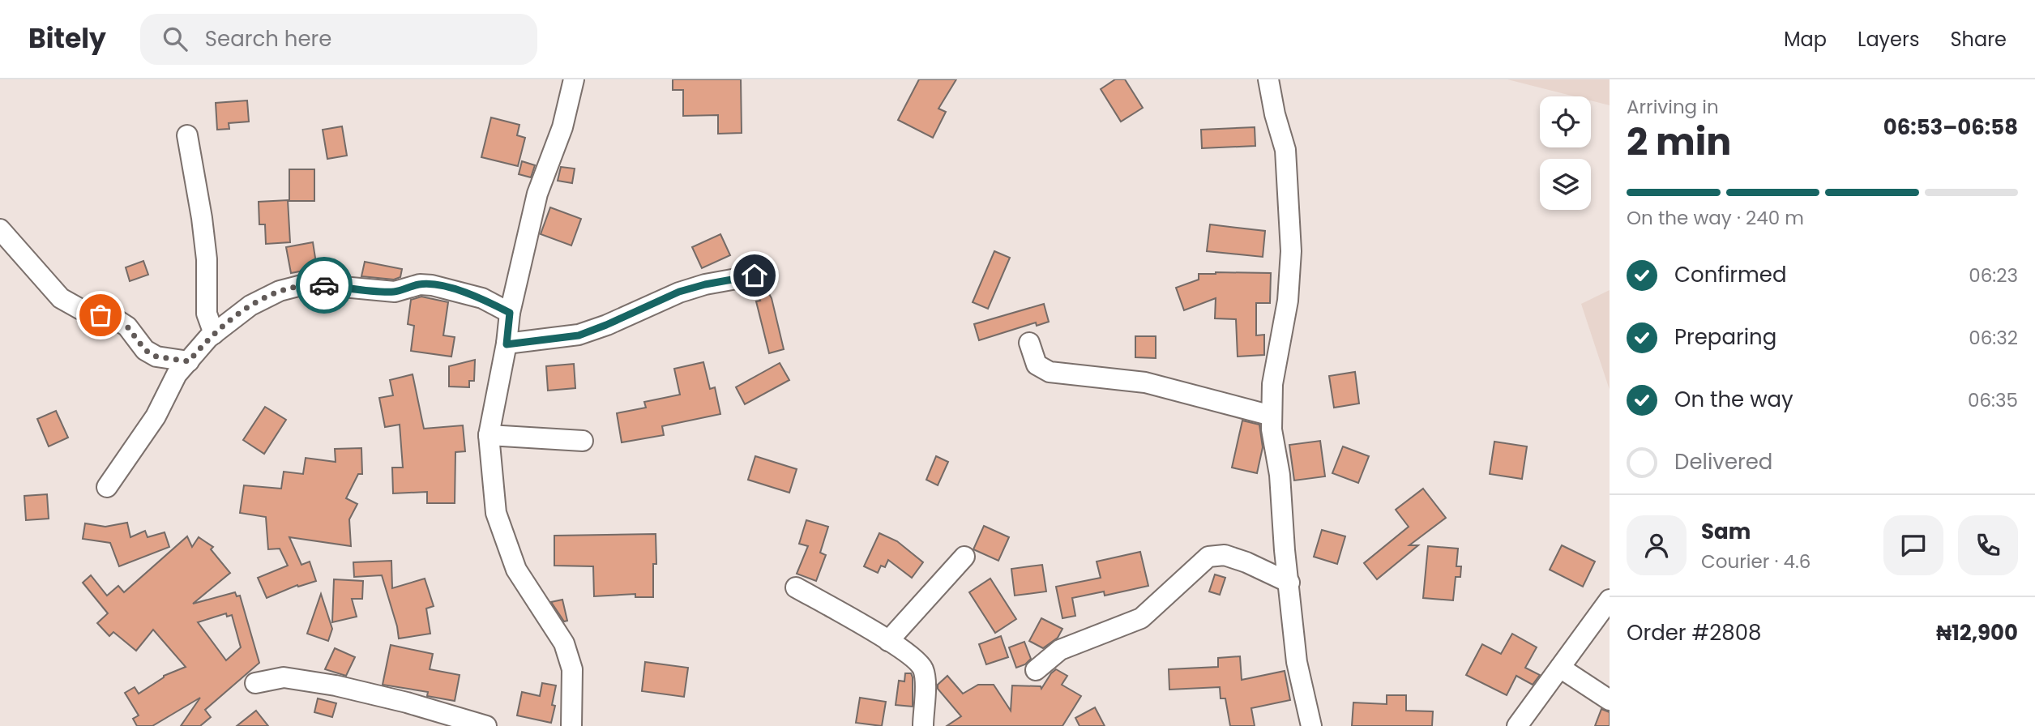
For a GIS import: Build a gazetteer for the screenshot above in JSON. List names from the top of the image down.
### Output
{
  "page": {
    "header": "Bitely",
    "search": "Search here",
    "nav": ["Map", "Layers", "Share"],
    "heading": ["2 min", "Arriving in", "06:53–06:58"],
    "panel": [
      "Sam",
      "Courier · 4.6",
      "Order #2808",
      "₦12,900"
    ],
    "bar": "On the way · 240 m",
    "list": [
      ["Confirmed", "06:23"],
      ["Preparing", "06:32"],
      ["On the way", "06:35"],
      "Delivered"
    ]
  }
}
